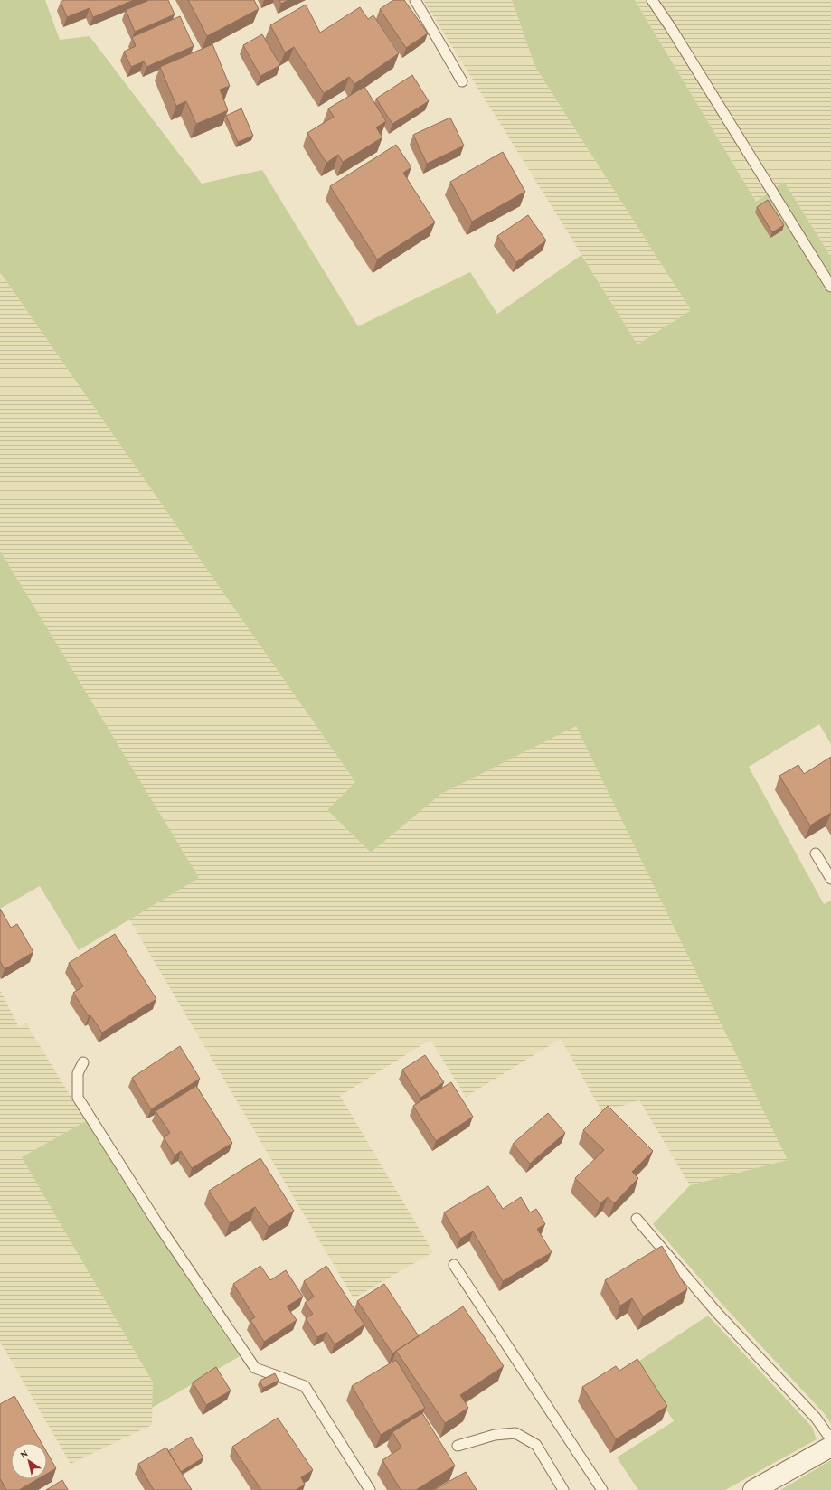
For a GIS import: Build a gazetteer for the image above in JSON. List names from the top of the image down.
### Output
{
  "north": "top left"
}
